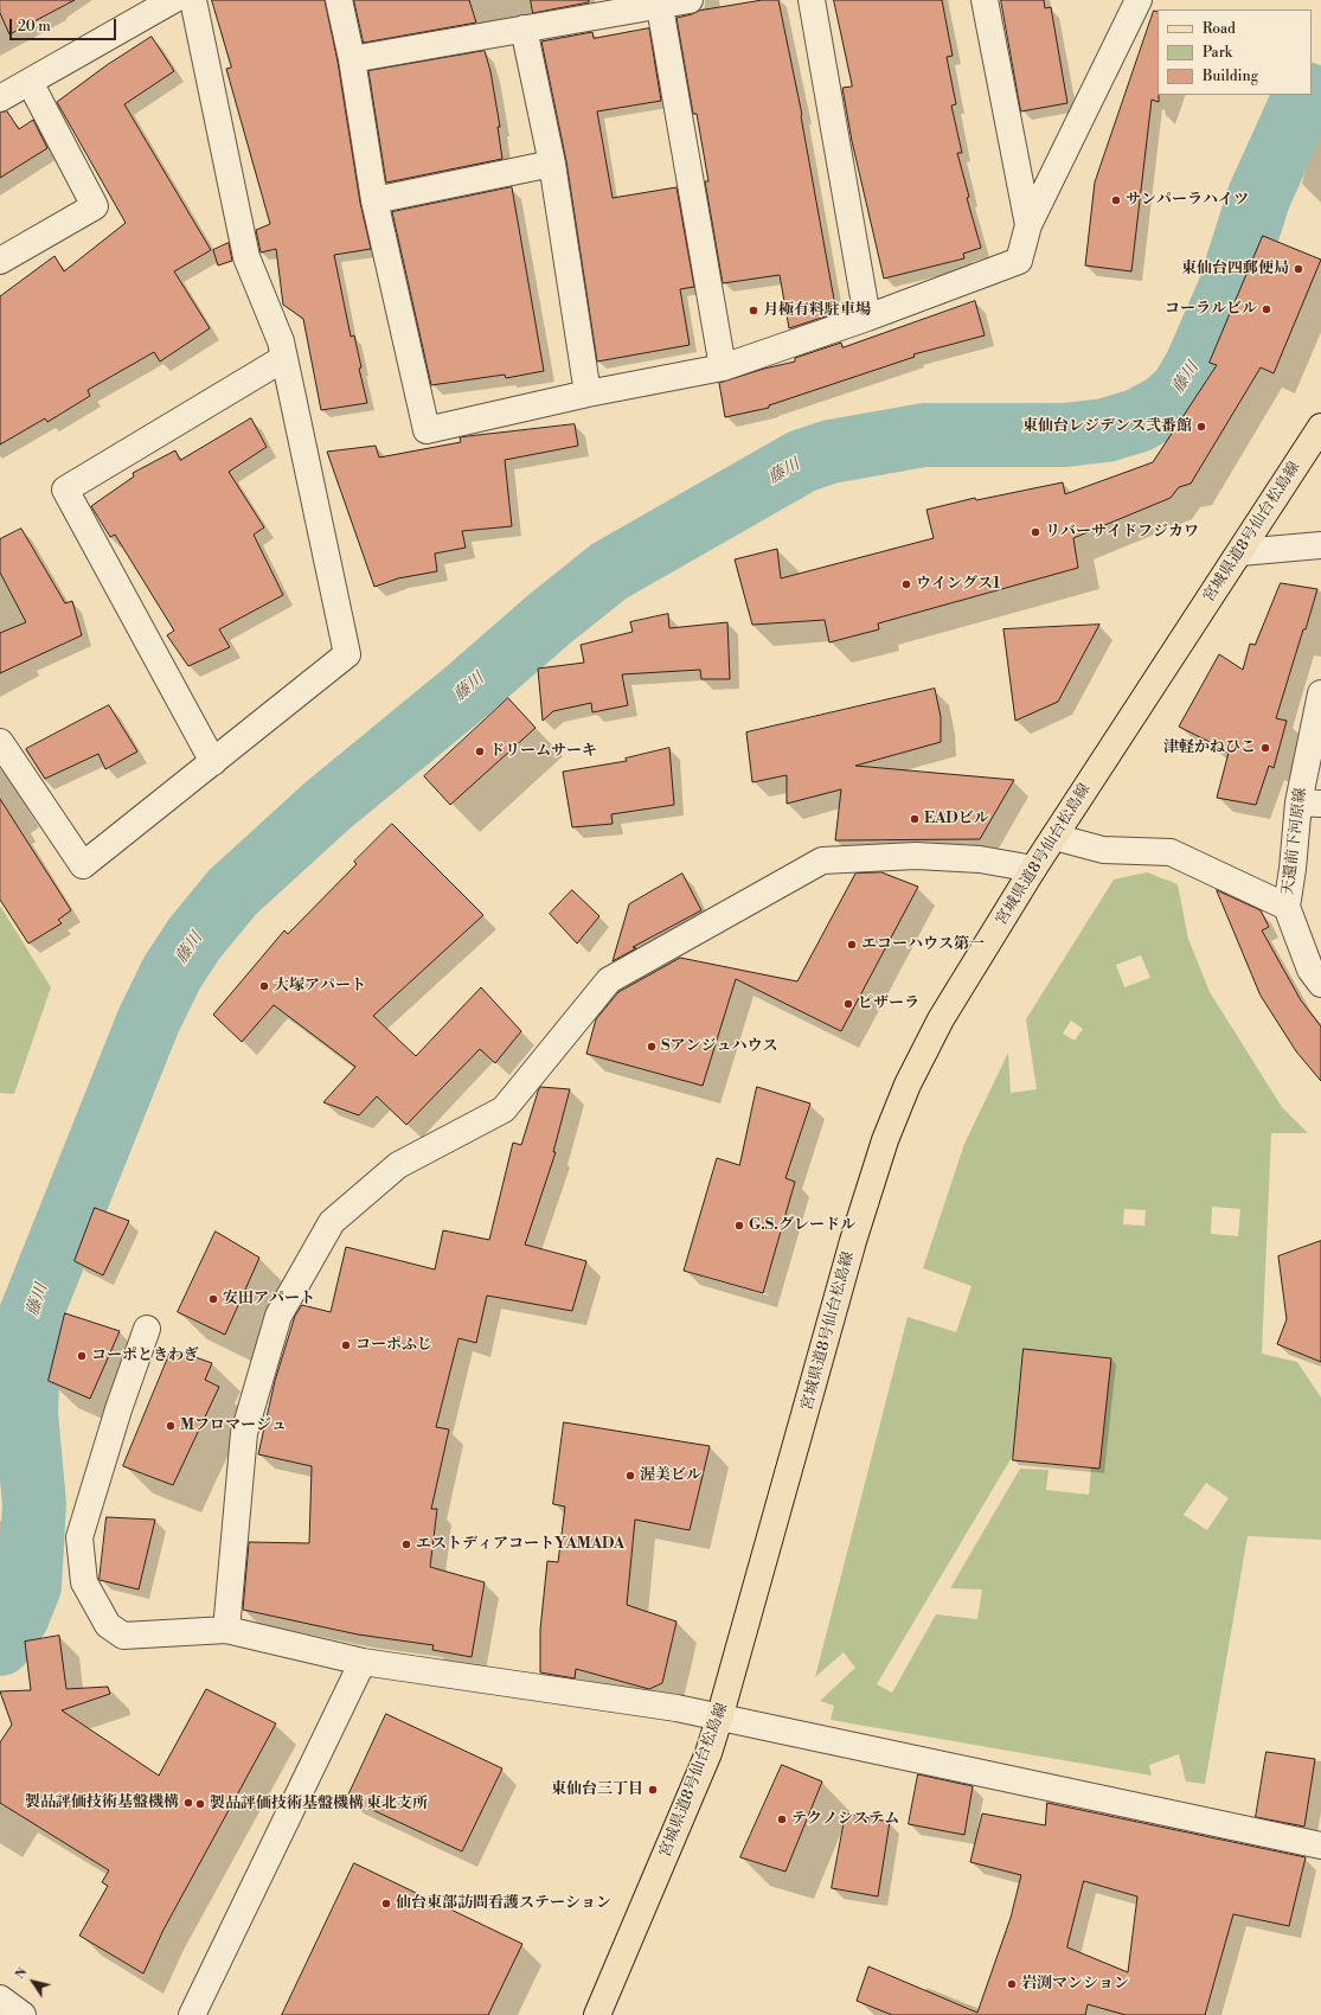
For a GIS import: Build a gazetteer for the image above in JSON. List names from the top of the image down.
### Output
{
  "streets": {
    "main road": ["宮城県道8号仙台松島線"],
    "street": ["天還前下河原線"]
  },
  "water": ["藤川"],
  "places": [
    "サンパーラハイツ",
    "東仙台四郵便局",
    "コーラルビル",
    "月極有料駐車場",
    "東仙台レジデンス弐番館",
    "リバーサイドフジカワ",
    "ウイングス1",
    "津軽かねひこ",
    "ドリームサーキ",
    "EADビル",
    "エコーハウス第一",
    "大塚アパート",
    "ピザーラ",
    "Sアンジュハウス",
    "G.S.グレードル",
    "安田アパート",
    "コーポふじ",
    "コーポときわぎ",
    "Mフロマージュ",
    "渥美ビル",
    "エストディアコートYAMADA",
    "東仙台三丁目",
    "製品評価技術基盤機構",
    "製品評価技術基盤機構 東北支所",
    "テクノシステム",
    "仙台東部訪問看護ステーション",
    "岩渕マンション"
  ],
  "legend": ["Road", "Park", "Building"],
  "scale_bar": "20 m",
  "north": "top left"
}
